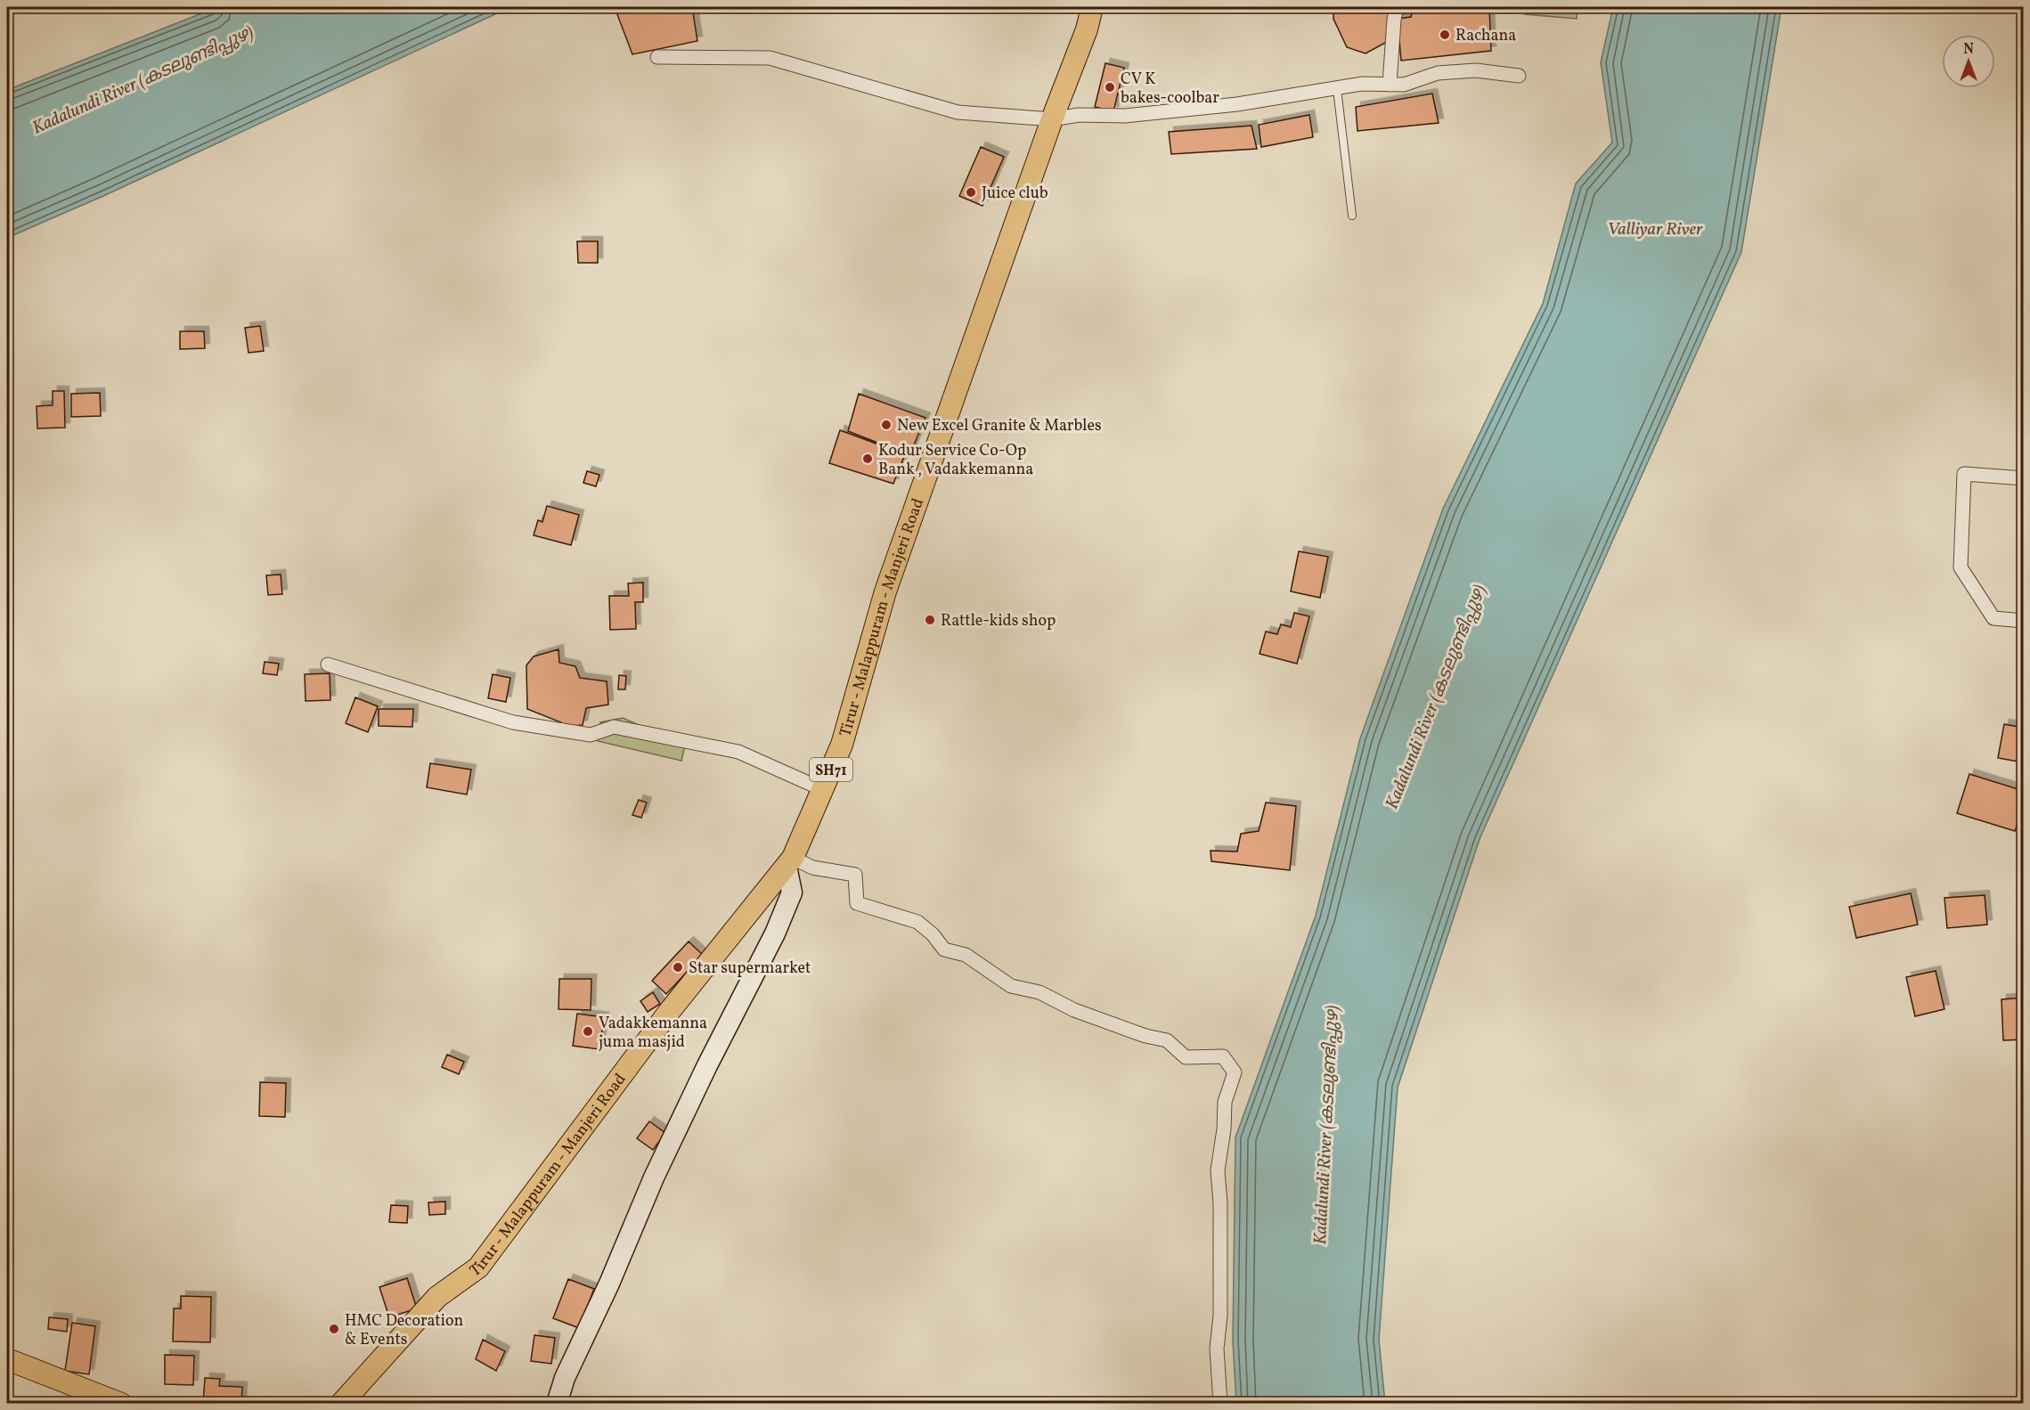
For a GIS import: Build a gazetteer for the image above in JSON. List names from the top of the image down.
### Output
{
  "streets": {
    "main road": ["Tirur - Malappuram - Manjeri Road", "SH71"]
  },
  "water": ["Kadalundi River (കടലുണ്ടിപ്പുഴ)", "Valliyar River"],
  "places": [
    "Rachana",
    "CV K bakes-coolbar",
    "Juice club",
    "New Excel Granite & Marbles",
    "Kodur Service Co-Op Bank , Vadakkemanna",
    "Rattle-kids shop",
    "Star supermarket",
    "Vadakkemanna juma masjid",
    "HMC Decoration & Events"
  ],
  "north": "top"
}
